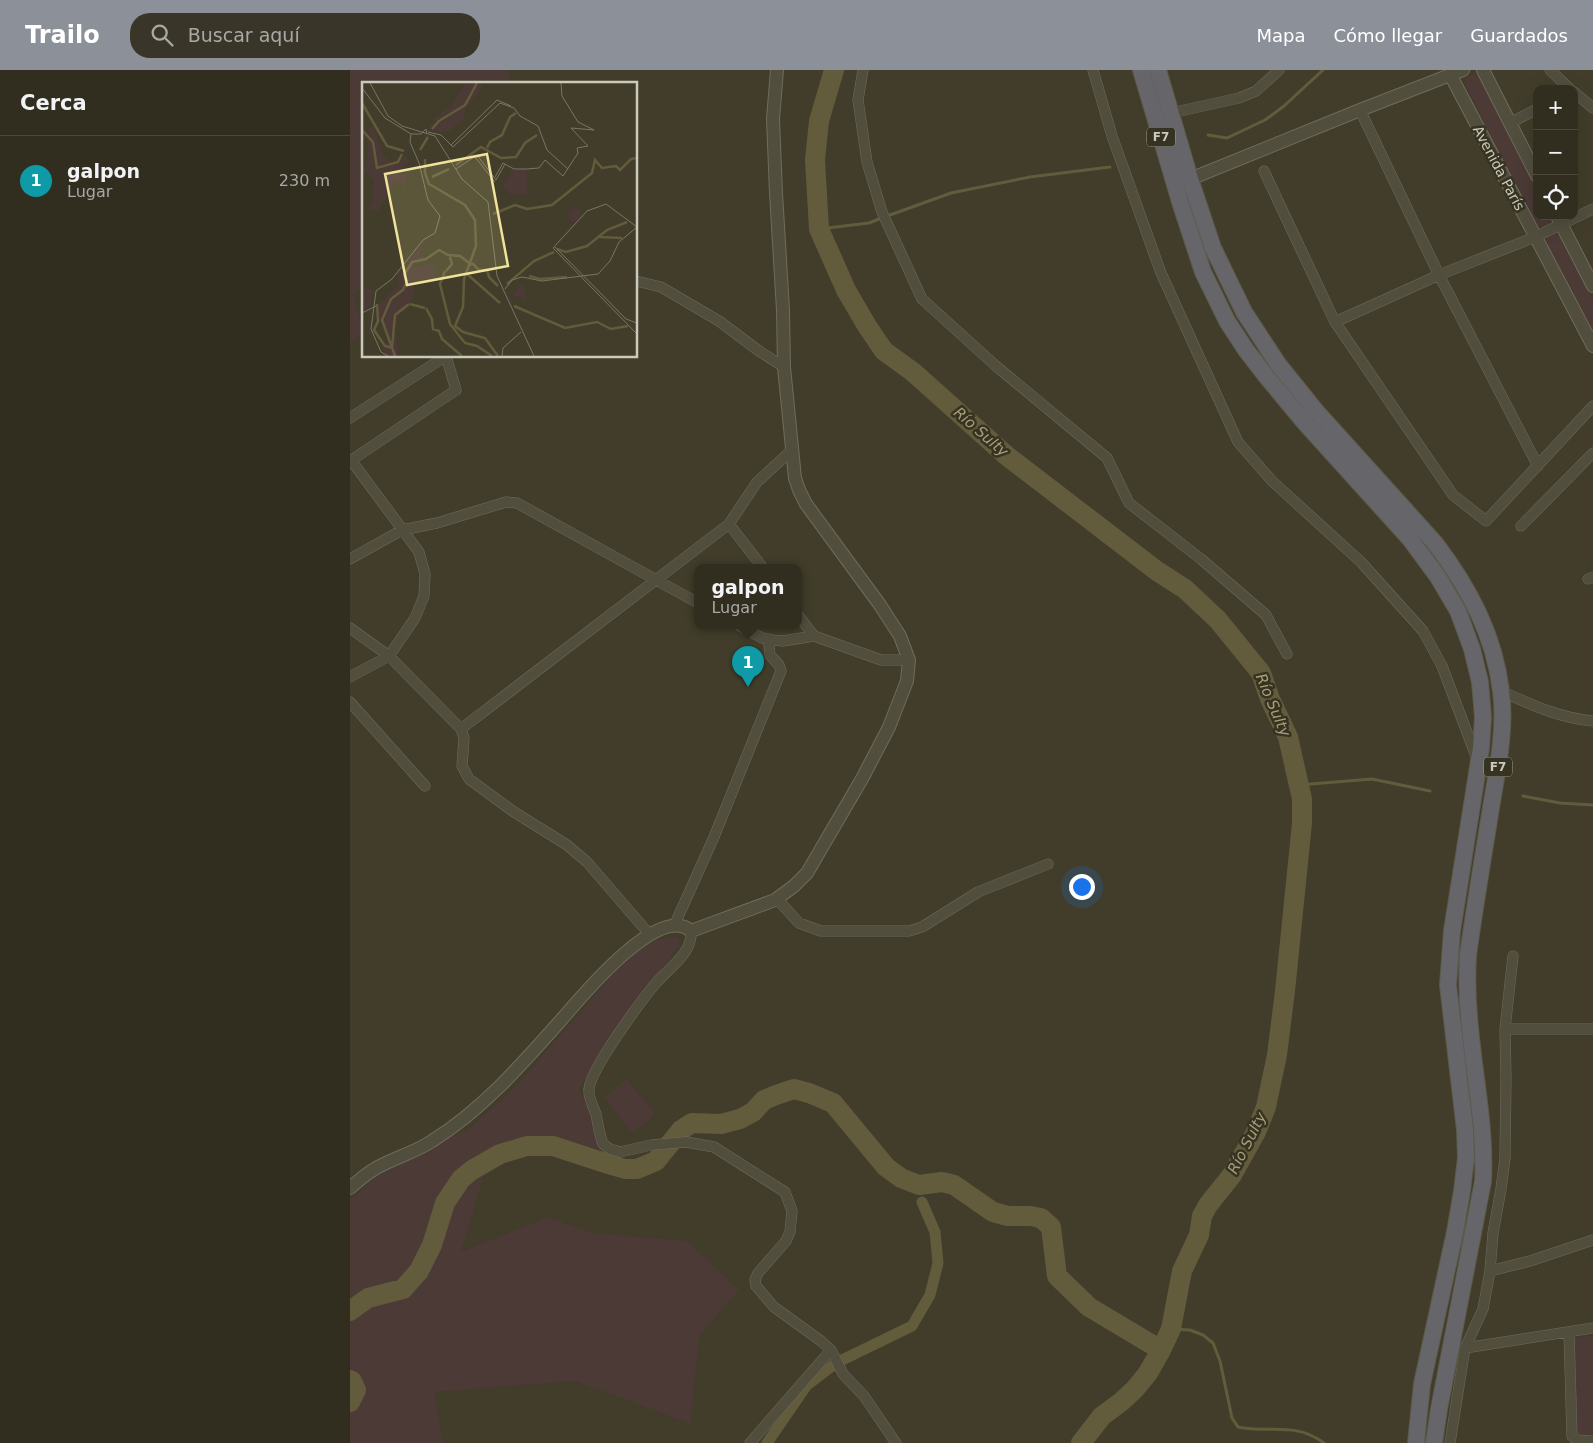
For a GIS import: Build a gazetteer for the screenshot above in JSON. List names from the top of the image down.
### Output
{
  "streets": {
    "highway": ["F7"],
    "street": ["Avenida París"]
  },
  "water": ["Río Sulty"],
  "page": {
    "header": "Trailo",
    "search": "Buscar aquí",
    "nav": ["Mapa", "Cómo llegar", "Guardados"],
    "heading": "Cerca",
    "map_buttons": ["+", "−"],
    "list": [
      {
        "mark": "1",
        "name": "galpon",
        "note": "Lugar",
        "value": "230 m"
      }
    ],
    "popup": ["galpon", "Lugar"],
    "pins": "1"
  }
}
